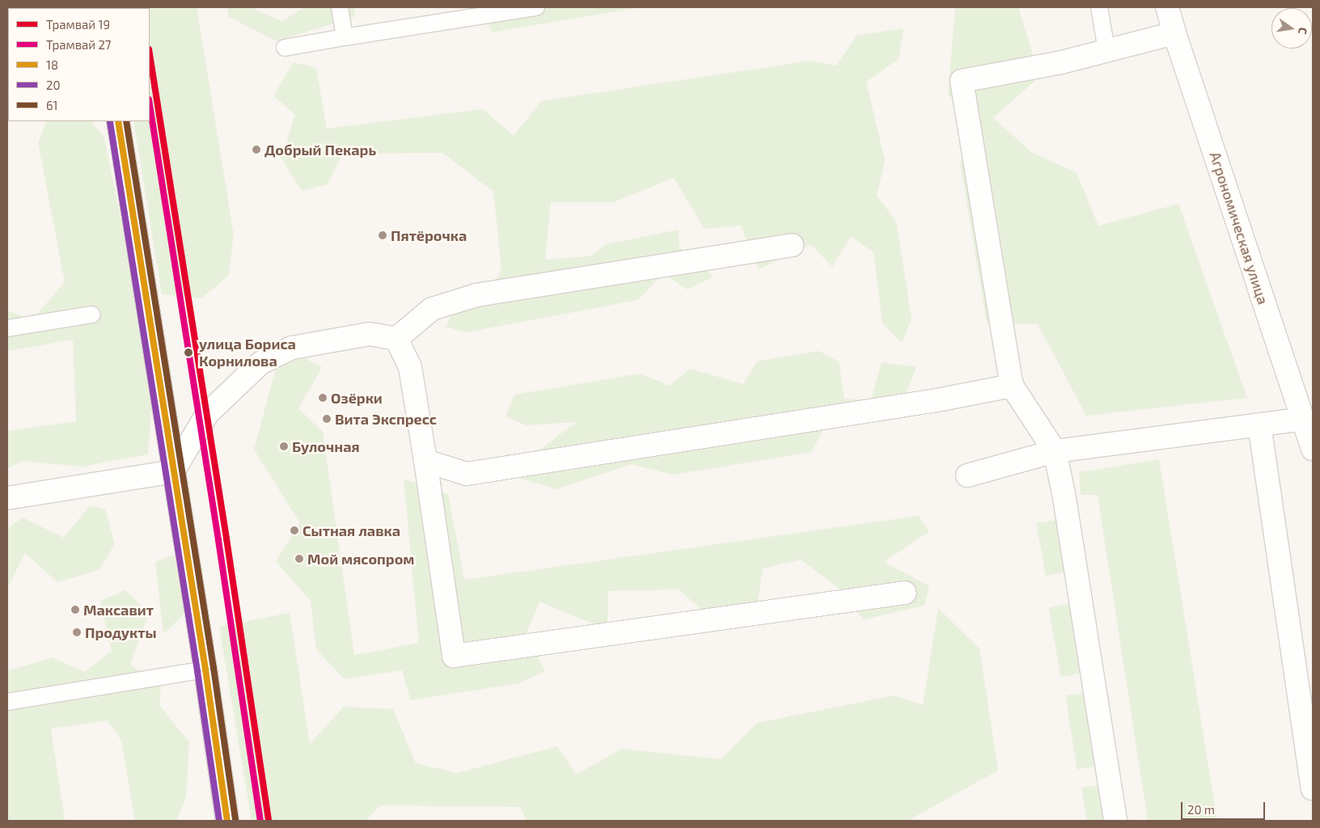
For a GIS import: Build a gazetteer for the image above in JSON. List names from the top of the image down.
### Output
{
  "streets": {
    "street": ["Агрономическая улица"]
  },
  "places": [
    "Добрый Пекарь",
    "Пятёрочка",
    "улица Бориса Корнилова",
    "Озёрки",
    "Вита Экспресс",
    "Булочная",
    "Сытная лавка",
    "Мой мясопром",
    "Максавит",
    "Продукты"
  ],
  "lines": [
    "tram line 19",
    "tram line 27",
    "transit line 18",
    "transit line 61",
    "transit line 20"
  ],
  "legend": [
    "Трамвай 19",
    "Трамвай 27",
    "18",
    "20",
    "61"
  ],
  "scale_bar": "20 m",
  "north": "right"
}
